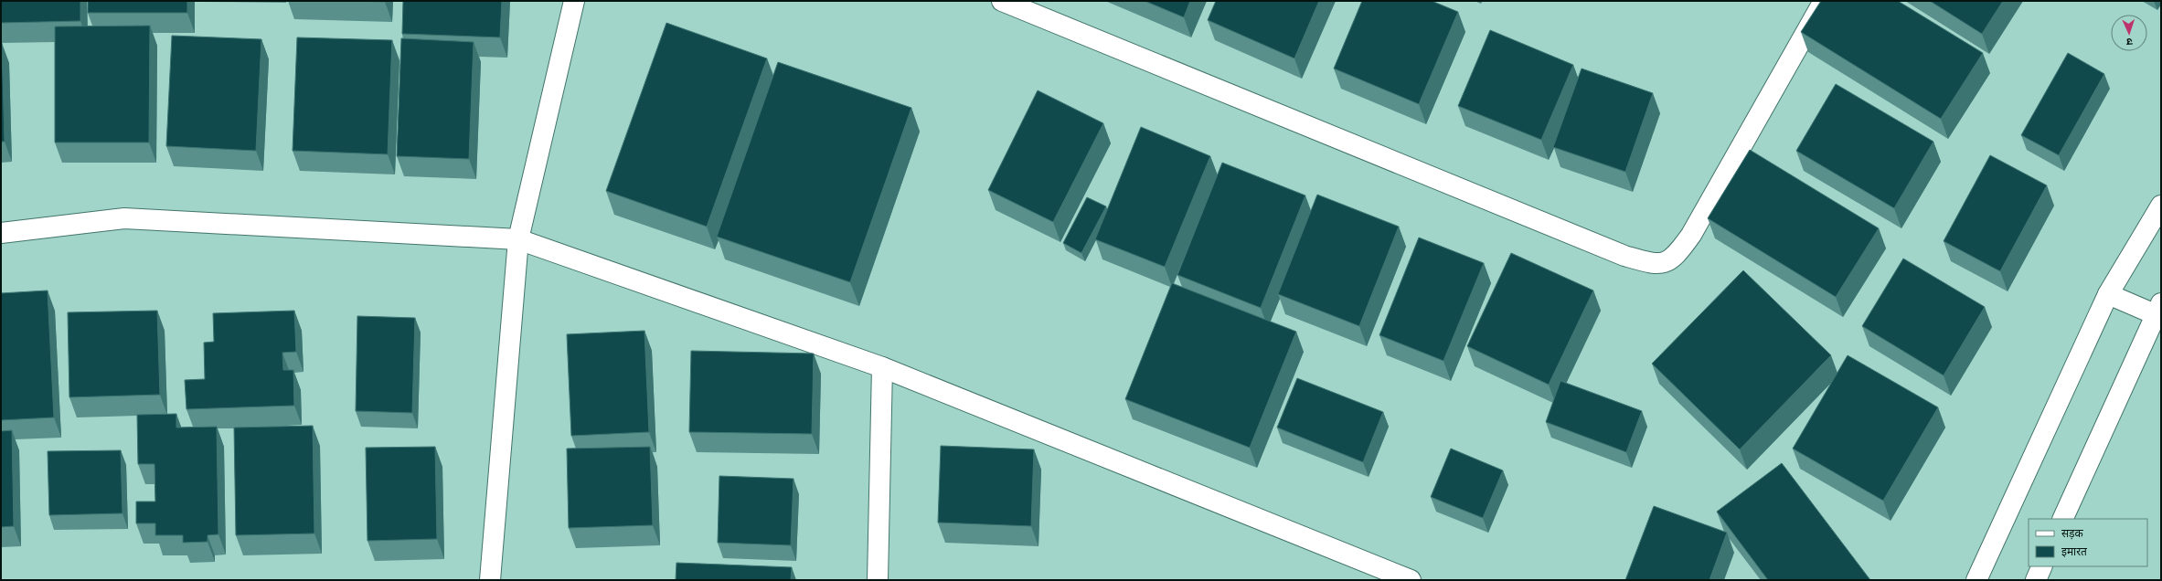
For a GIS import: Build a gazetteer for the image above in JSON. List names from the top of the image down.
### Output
{
  "legend": ["सड़क", "इमारत"],
  "north": "bottom"
}
